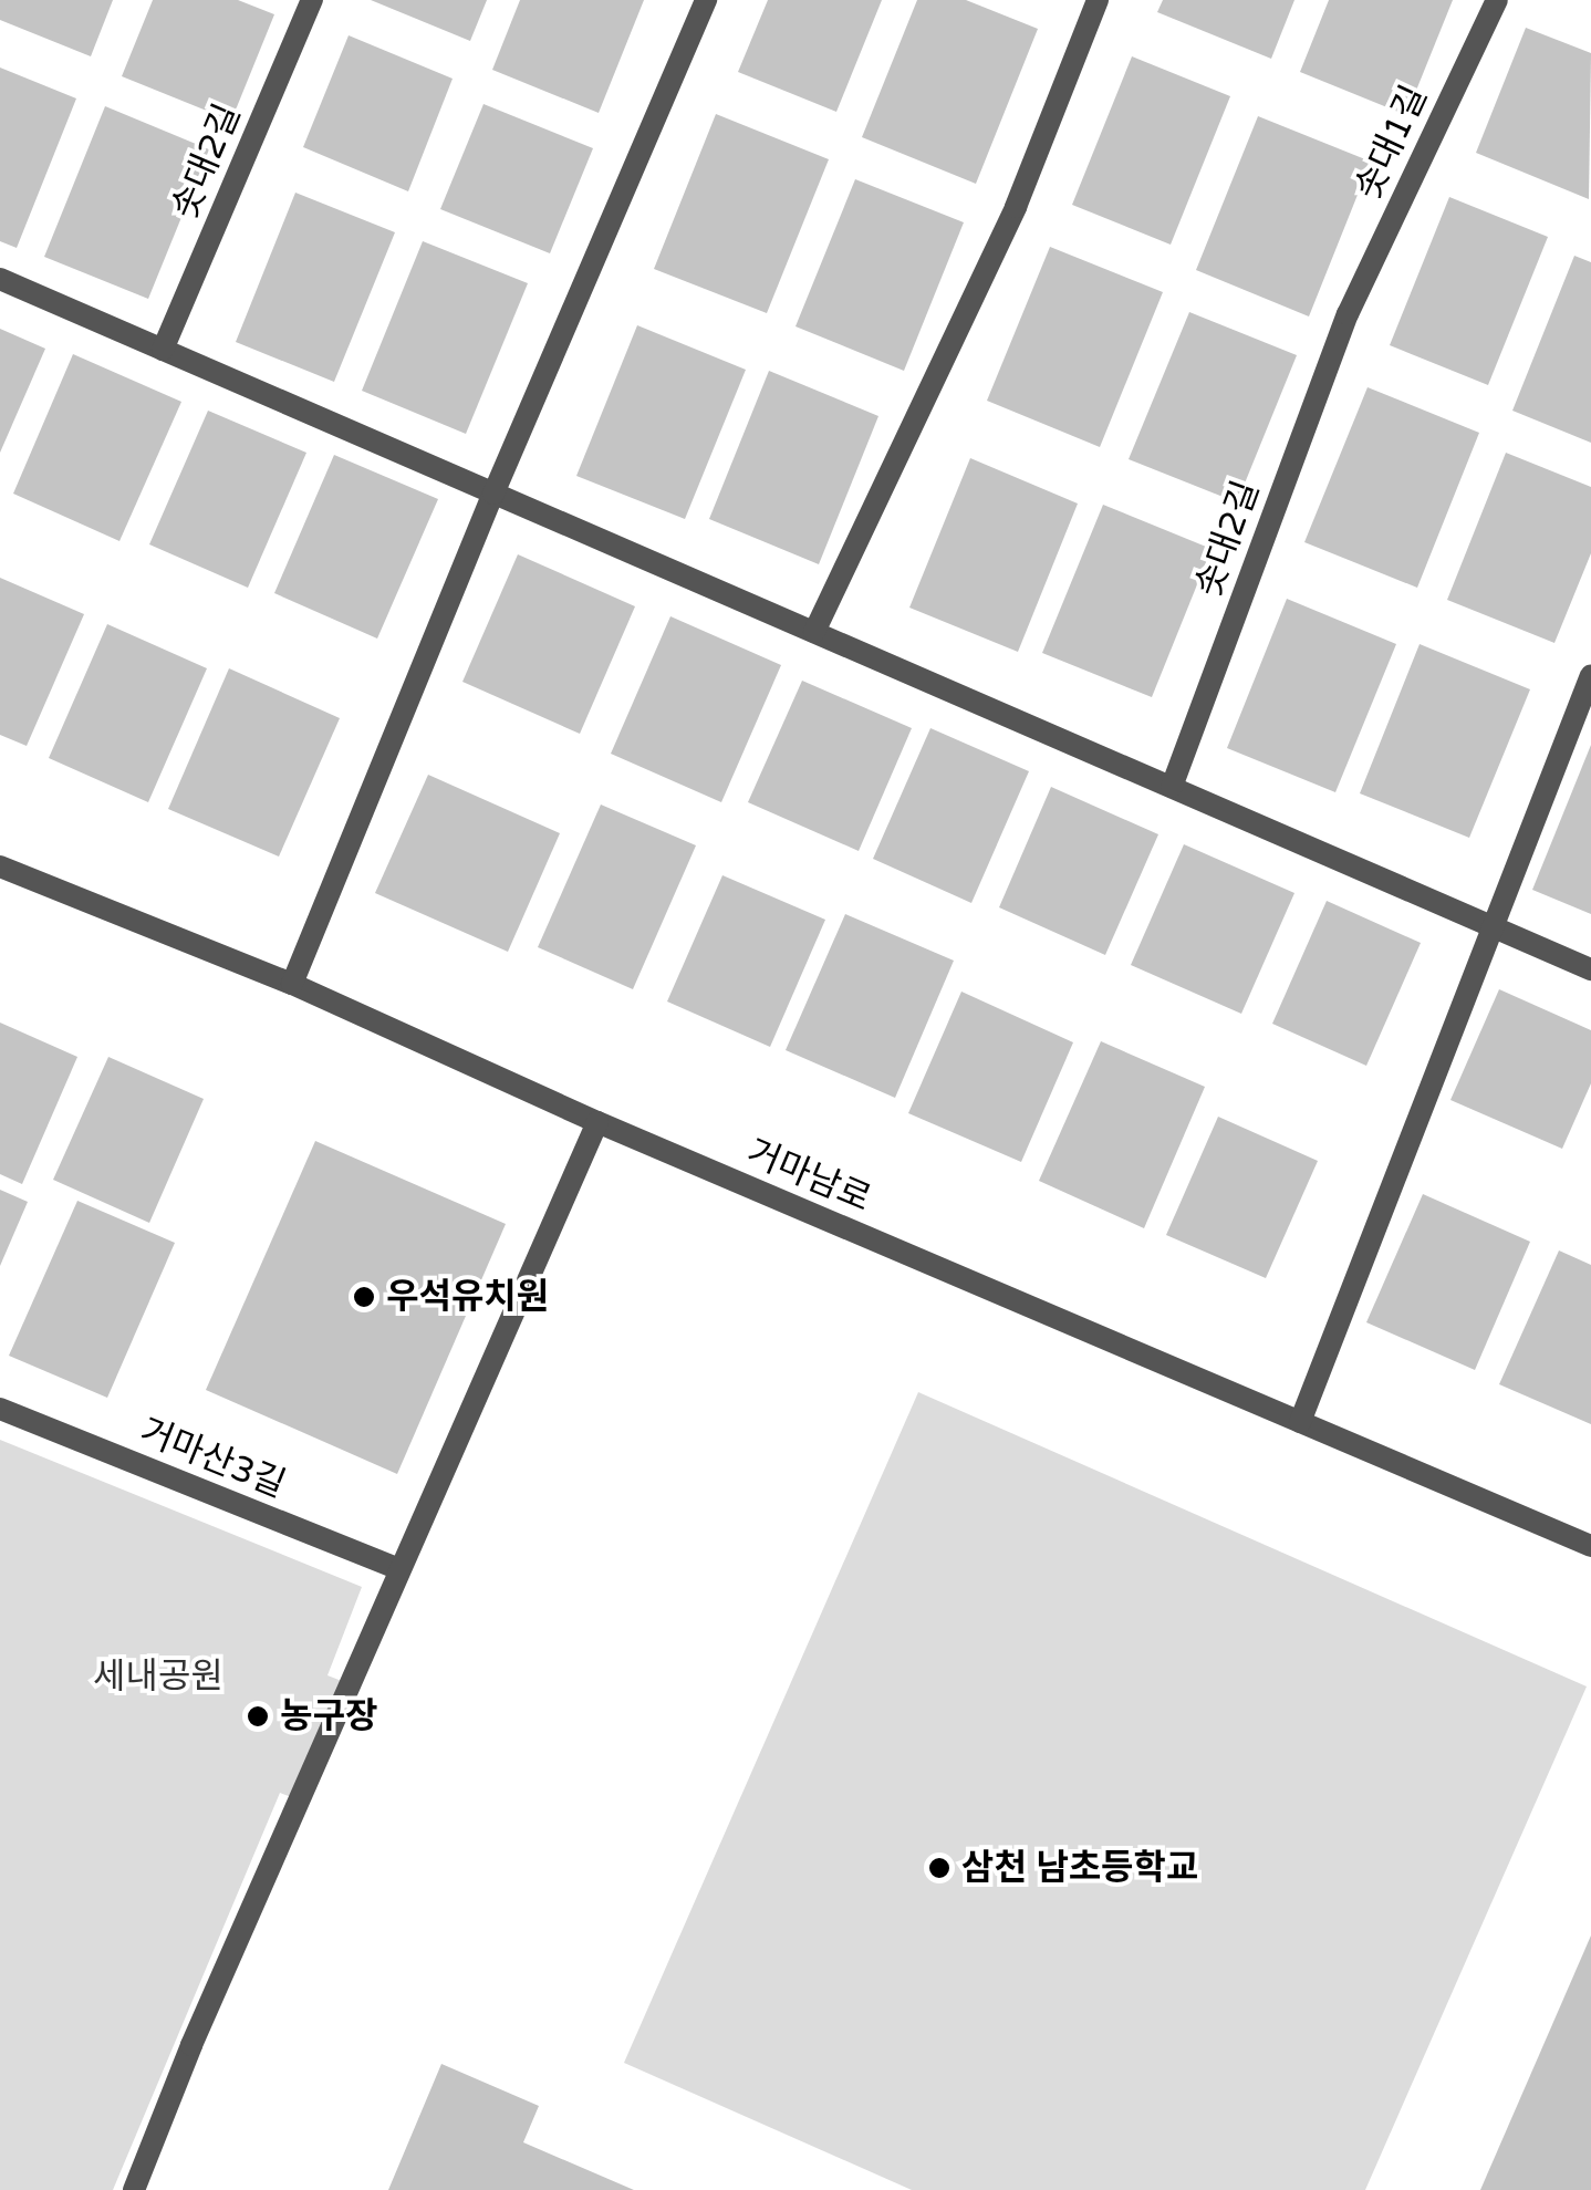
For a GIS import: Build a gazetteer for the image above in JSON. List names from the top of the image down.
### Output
{
  "streets": {
    "street": [
      "솟대1길",
      "솟대2길",
      "거마남로",
      "거마산3길"
    ]
  },
  "crossings": [
    ["솟대1길", "솟대2길"]
  ],
  "parks": ["세내공원"],
  "places": ["우석유치원", "농구장", "삼천 남초등학교"]
}
